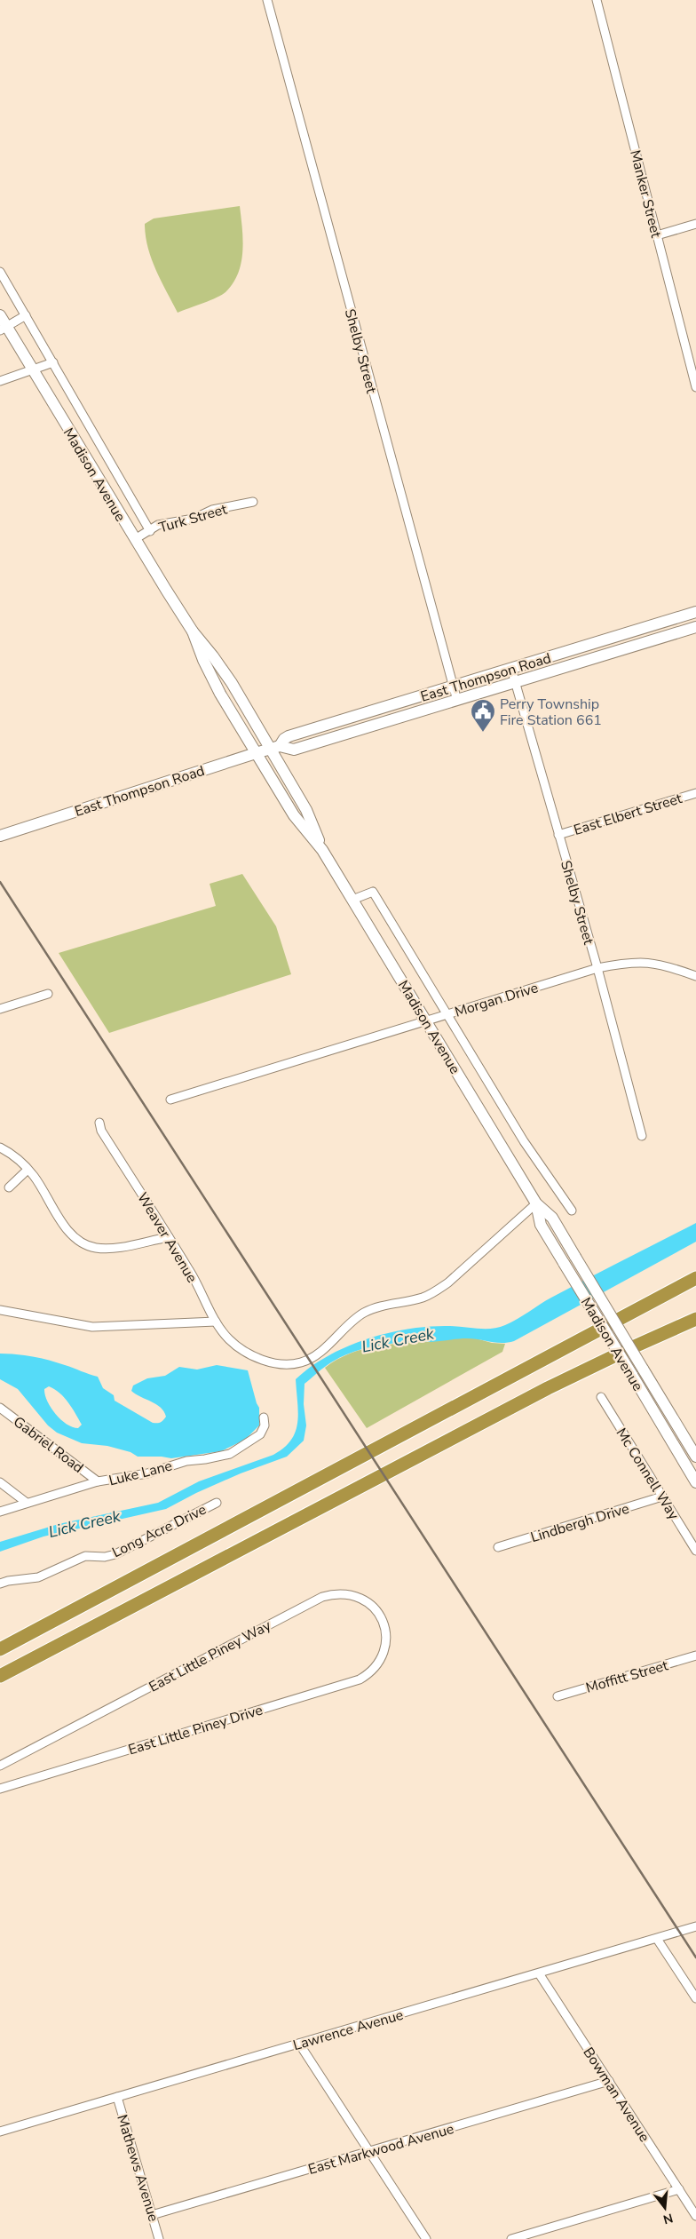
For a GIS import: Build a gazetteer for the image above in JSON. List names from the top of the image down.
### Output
{
  "streets": {
    "main road": ["Madison Avenue", "East Thompson Road"],
    "street": [
      "Manker Street",
      "Shelby Street",
      "Turk Street",
      "East Elbert Street",
      "Morgan Drive",
      "Weaver Avenue",
      "Gabriel Road",
      "Luke Lane",
      "Mc Connell Way",
      "Lindbergh Drive",
      "Long Acre Drive",
      "East Little Piney Way",
      "Moffitt Street",
      "East Little Piney Drive",
      "Lawrence Avenue",
      "Bowman Avenue",
      "East Markwood Avenue",
      "Mathews Avenue"
    ]
  },
  "crossings": [
    ["Shelby Street", "East Thompson Road"],
    ["Shelby Street", "East Elbert Street"],
    ["Shelby Street", "Morgan Drive"],
    ["Madison Avenue", "Turk Street"],
    ["Madison Avenue", "East Thompson Road"],
    ["Madison Avenue", "Morgan Drive"],
    ["Madison Avenue", "Weaver Avenue"],
    ["Gabriel Road", "Luke Lane"],
    ["Mc Connell Way", "Lindbergh Drive"],
    ["East Little Piney Way", "East Little Piney Drive"],
    ["Lawrence Avenue", "Bowman Avenue"],
    ["Lawrence Avenue", "Mathews Avenue"],
    ["Bowman Avenue", "East Markwood Avenue"],
    ["East Markwood Avenue", "Mathews Avenue"]
  ],
  "water": ["Lick Creek"],
  "places": {
    "public building": ["Perry Township Fire Station 661"]
  },
  "north": "bottom"
}
